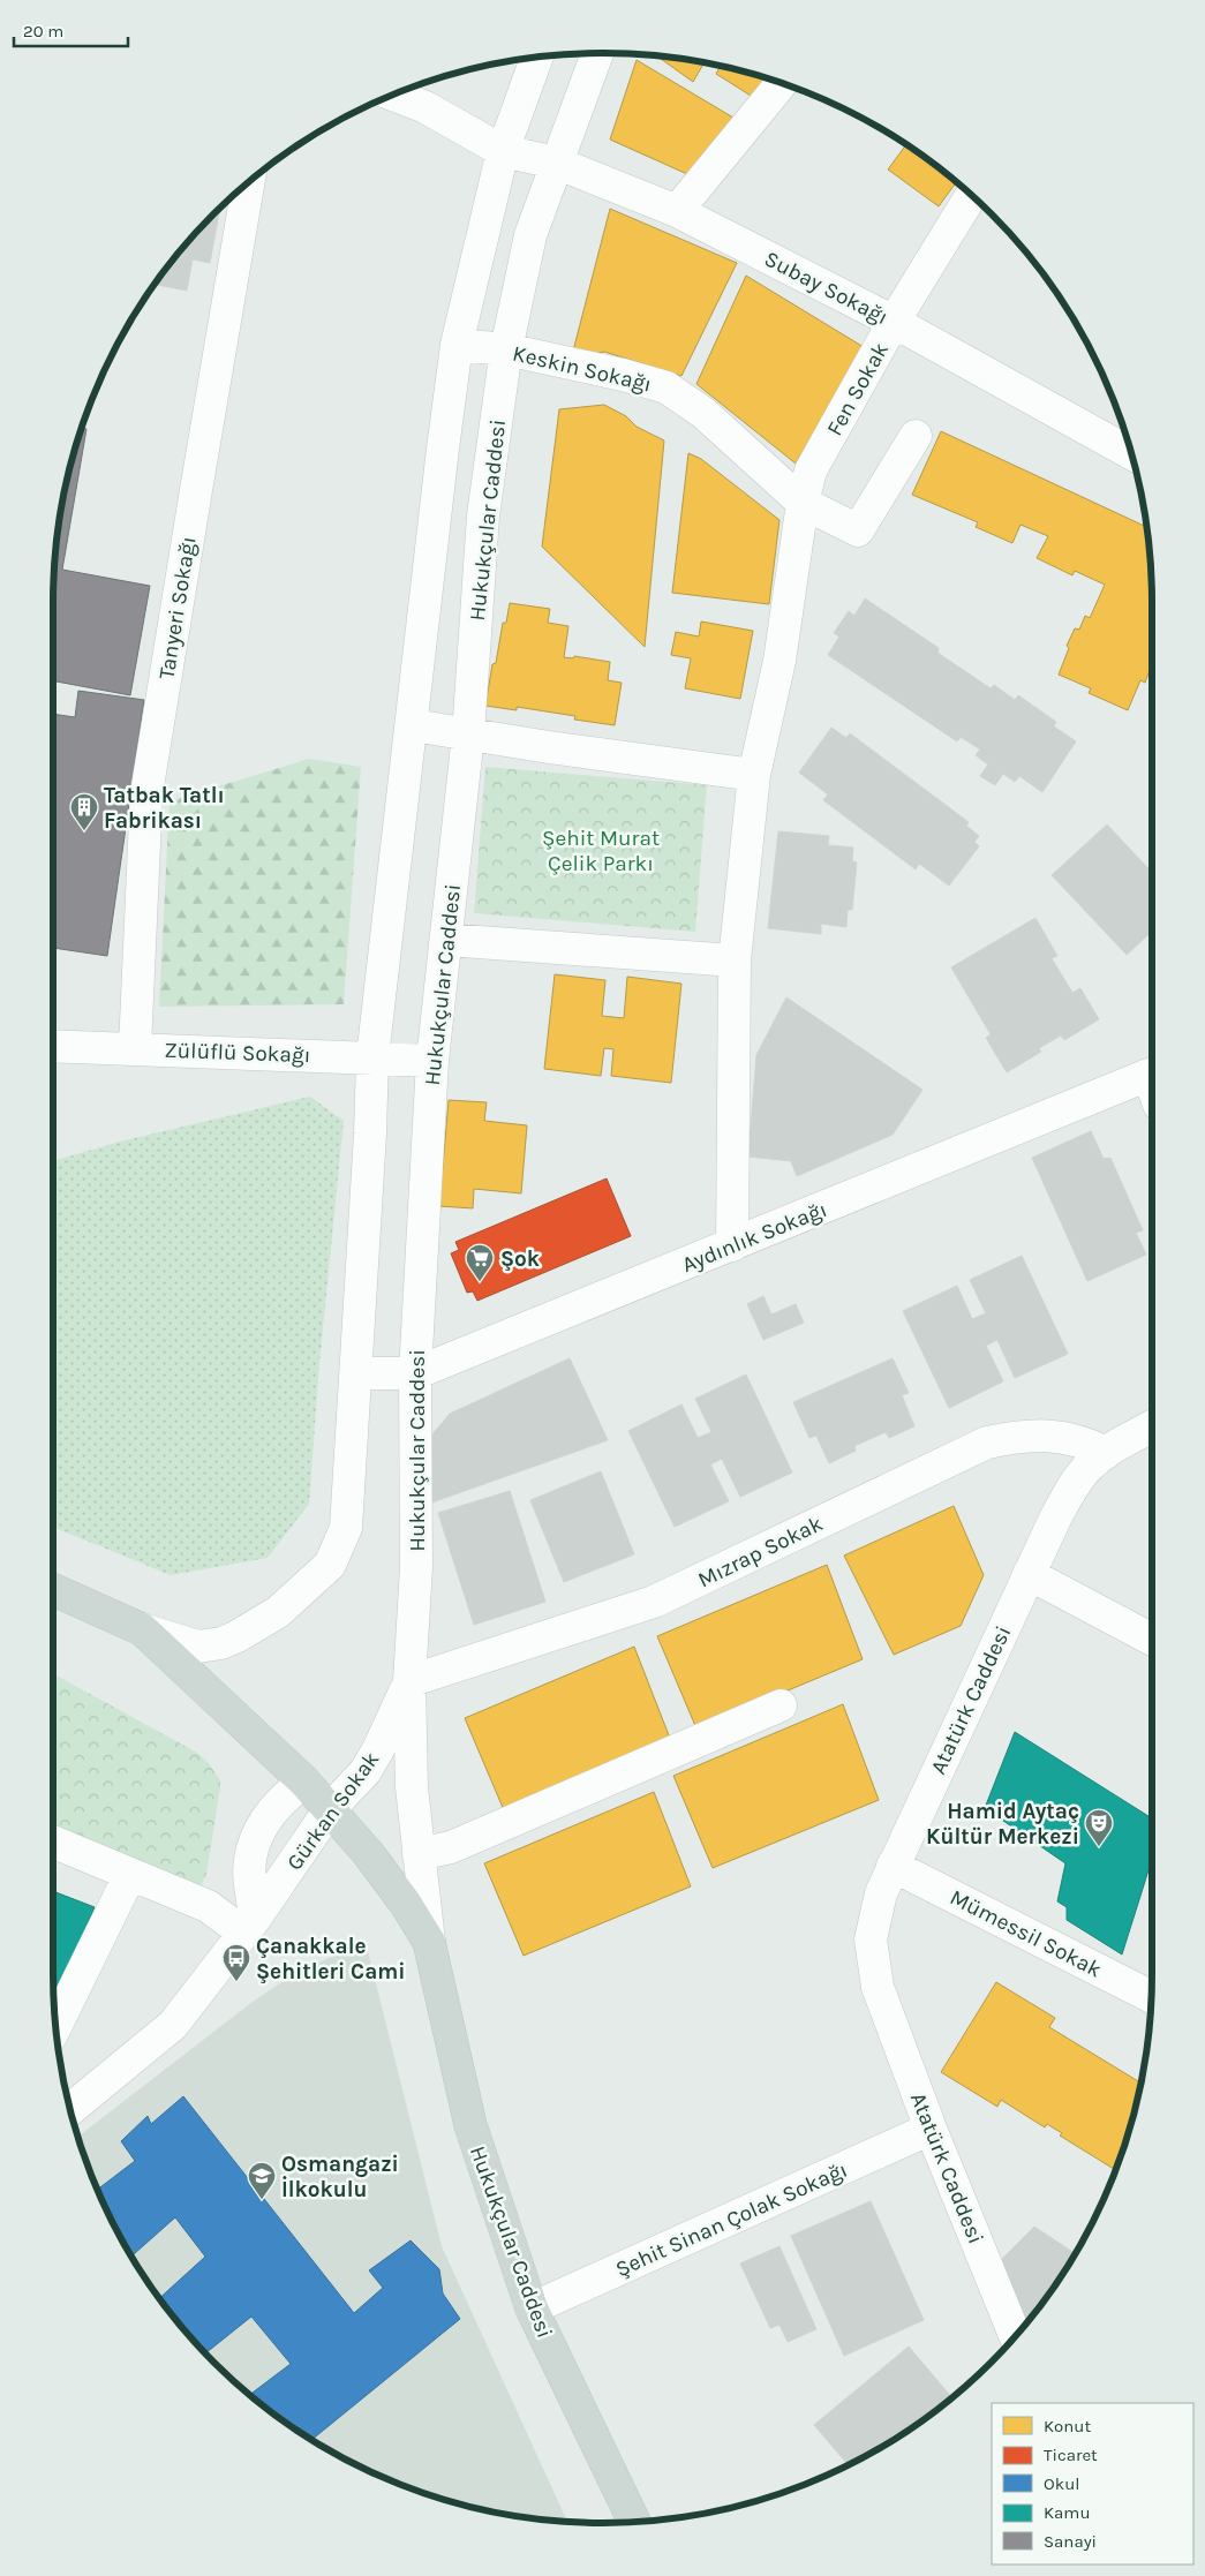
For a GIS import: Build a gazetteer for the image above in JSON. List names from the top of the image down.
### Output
{
  "streets": {
    "main road": ["Hukukçular Caddesi"],
    "street": [
      "Subay Sokağı",
      "Keskin Sokağı",
      "Fen Sokak",
      "Tanyeri Sokağı",
      "Zülüflü Sokağı",
      "Aydınlık Sokağı",
      "Mızrap Sokak",
      "Atatürk Caddesi",
      "Gürkan Sokak",
      "Mümessil Sokak",
      "Şehit Sinan Çolak Sokağı"
    ]
  },
  "crossings": [
    ["Subay Sokağı", "Fen Sokak"],
    ["Subay Sokağı", "Hukukçular Caddesi"],
    ["Keskin Sokağı", "Fen Sokak"],
    ["Keskin Sokağı", "Hukukçular Caddesi"],
    ["Fen Sokak", "Aydınlık Sokağı"],
    ["Hukukçular Caddesi", "Zülüflü Sokağı"],
    ["Hukukçular Caddesi", "Aydınlık Sokağı"],
    ["Hukukçular Caddesi", "Mızrap Sokak"],
    ["Hukukçular Caddesi", "Gürkan Sokak"],
    ["Hukukçular Caddesi", "Şehit Sinan Çolak Sokağı"],
    ["Tanyeri Sokağı", "Zülüflü Sokağı"],
    ["Mızrap Sokak", "Atatürk Caddesi"],
    ["Mızrap Sokak", "Gürkan Sokak"],
    ["Atatürk Caddesi", "Mümessil Sokak"],
    ["Atatürk Caddesi", "Şehit Sinan Çolak Sokağı"]
  ],
  "parks": ["Şehit Murat Çelik Parkı"],
  "places": {
    "building": ["Tatbak Tatlı Fabrikası"],
    "supermarket": ["Şok"],
    "theatre": ["Hamid Aytaç Kültür Merkezi"],
    "bus stop": ["Çanakkale Şehitleri Cami"],
    "school or university": ["Osmangazi İlkokulu"]
  },
  "legend": [
    "Konut",
    "Ticaret",
    "Okul",
    "Kamu",
    "Sanayi"
  ],
  "scale_bar": "20 m"
}
